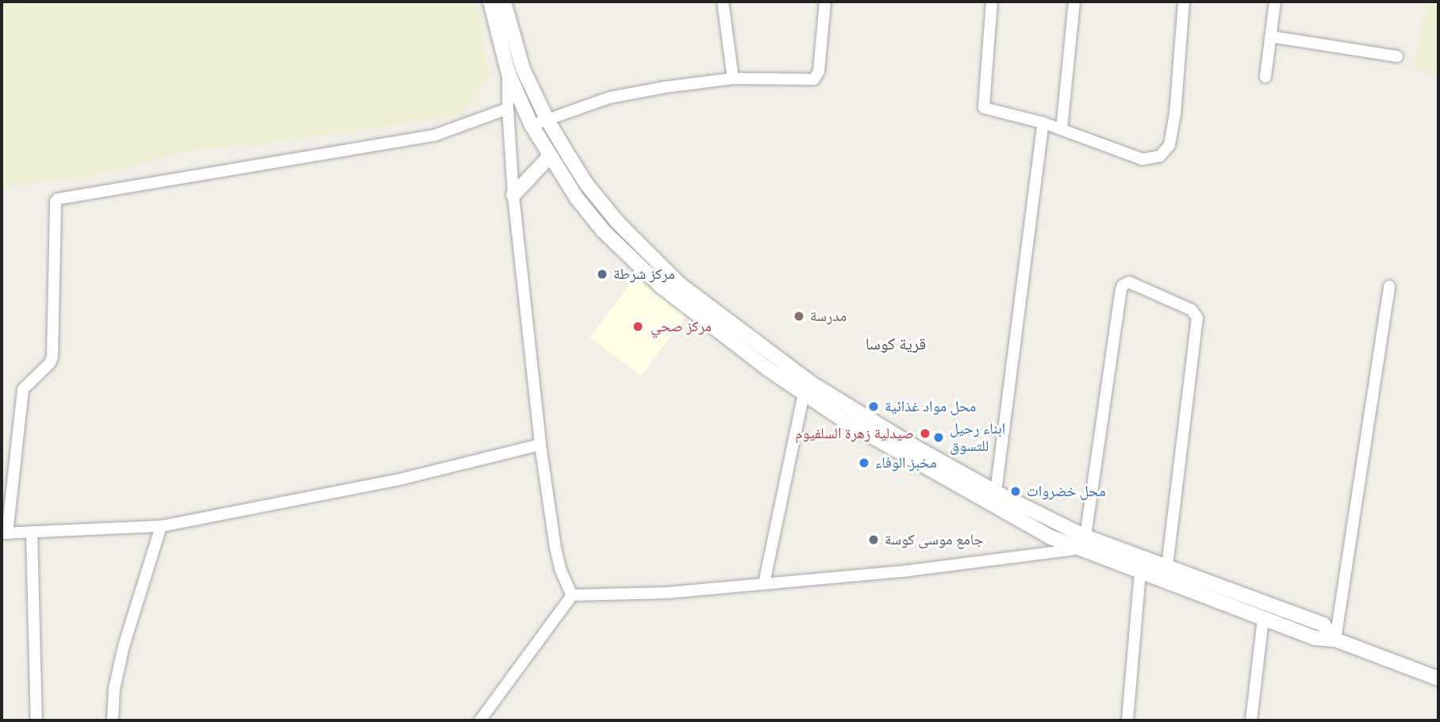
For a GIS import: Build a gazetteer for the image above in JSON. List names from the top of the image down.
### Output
{
  "districts": ["قرية كوسا"],
  "places": [
    "مركز شرطة",
    "مدرسة",
    "مركز صحي",
    "محل مواد غذائية",
    "صيدلية زهرة السلفيوم",
    "ابناء رحيل للتسوق",
    "مخبز الوفاء",
    "محل خضروات",
    "جامع موسى كوسة"
  ]
}
